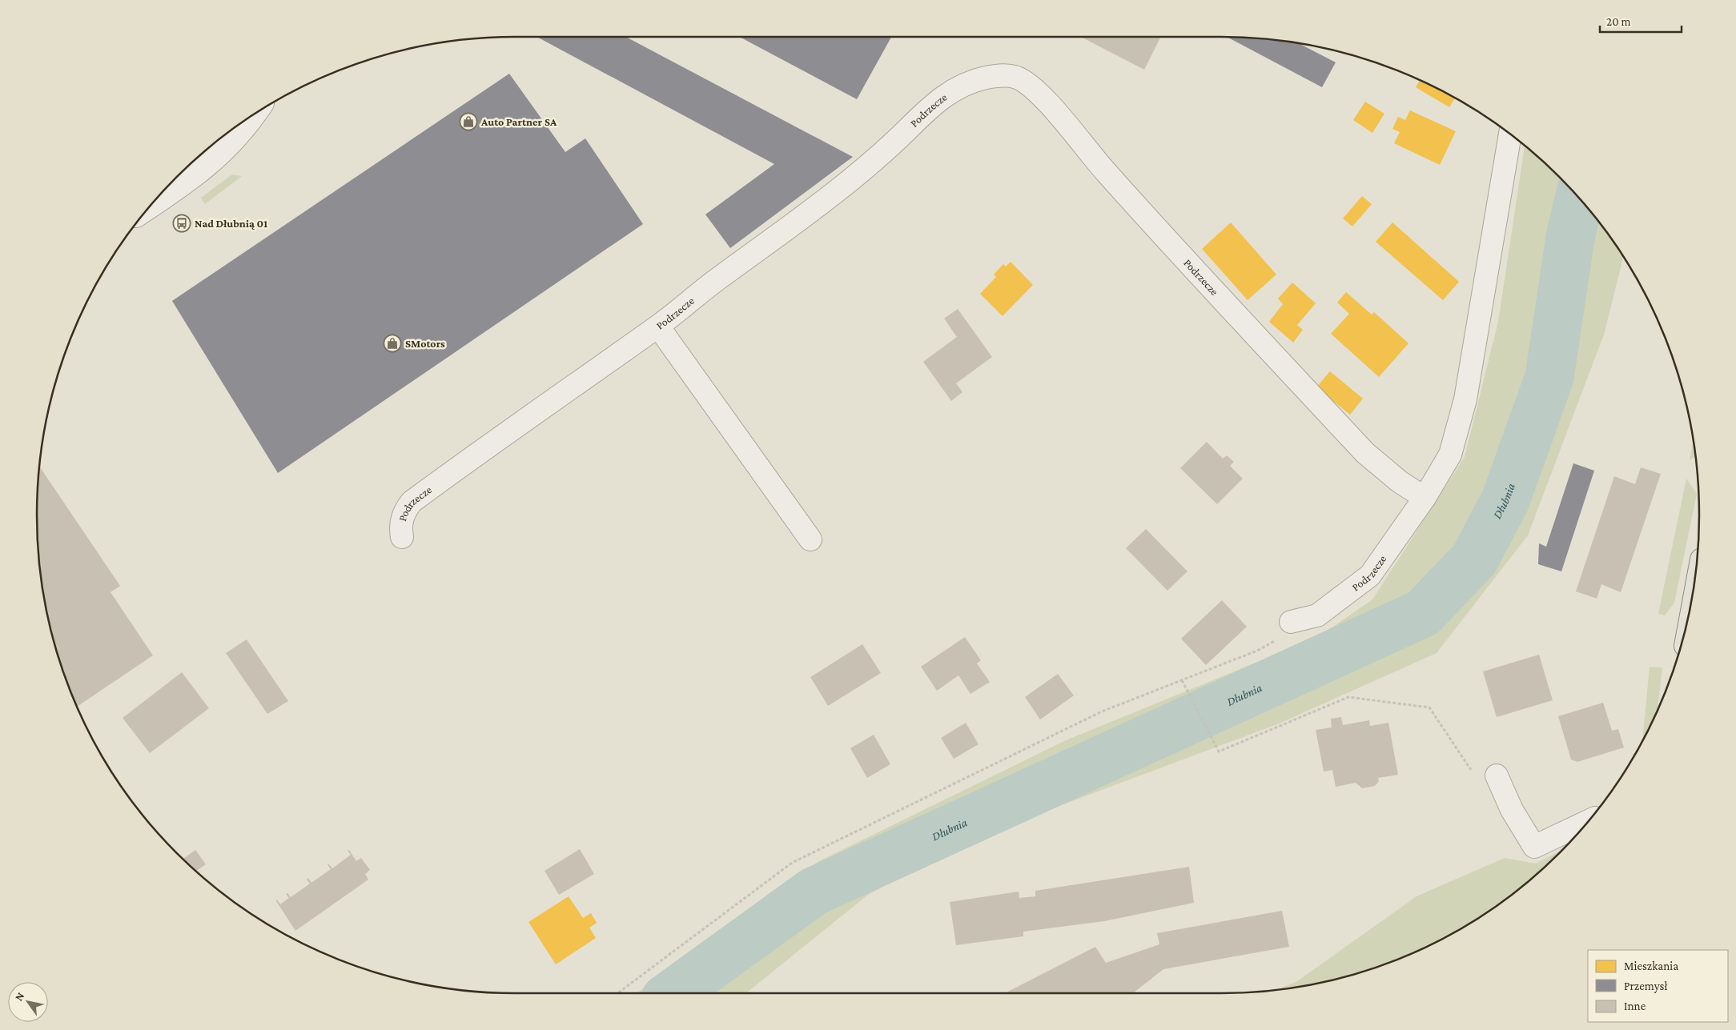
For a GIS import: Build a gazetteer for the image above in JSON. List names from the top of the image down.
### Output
{
  "streets": {
    "street": ["Podrzecze"]
  },
  "water": ["Dłubnia"],
  "places": {
    "shop": ["Auto Partner SA", "SMotors"],
    "bus stop": ["Nad Dłubnią 01"]
  },
  "legend": ["Mieszkania", "Przemysł", "Inne"],
  "scale_bar": "20 m",
  "north": "top left"
}
